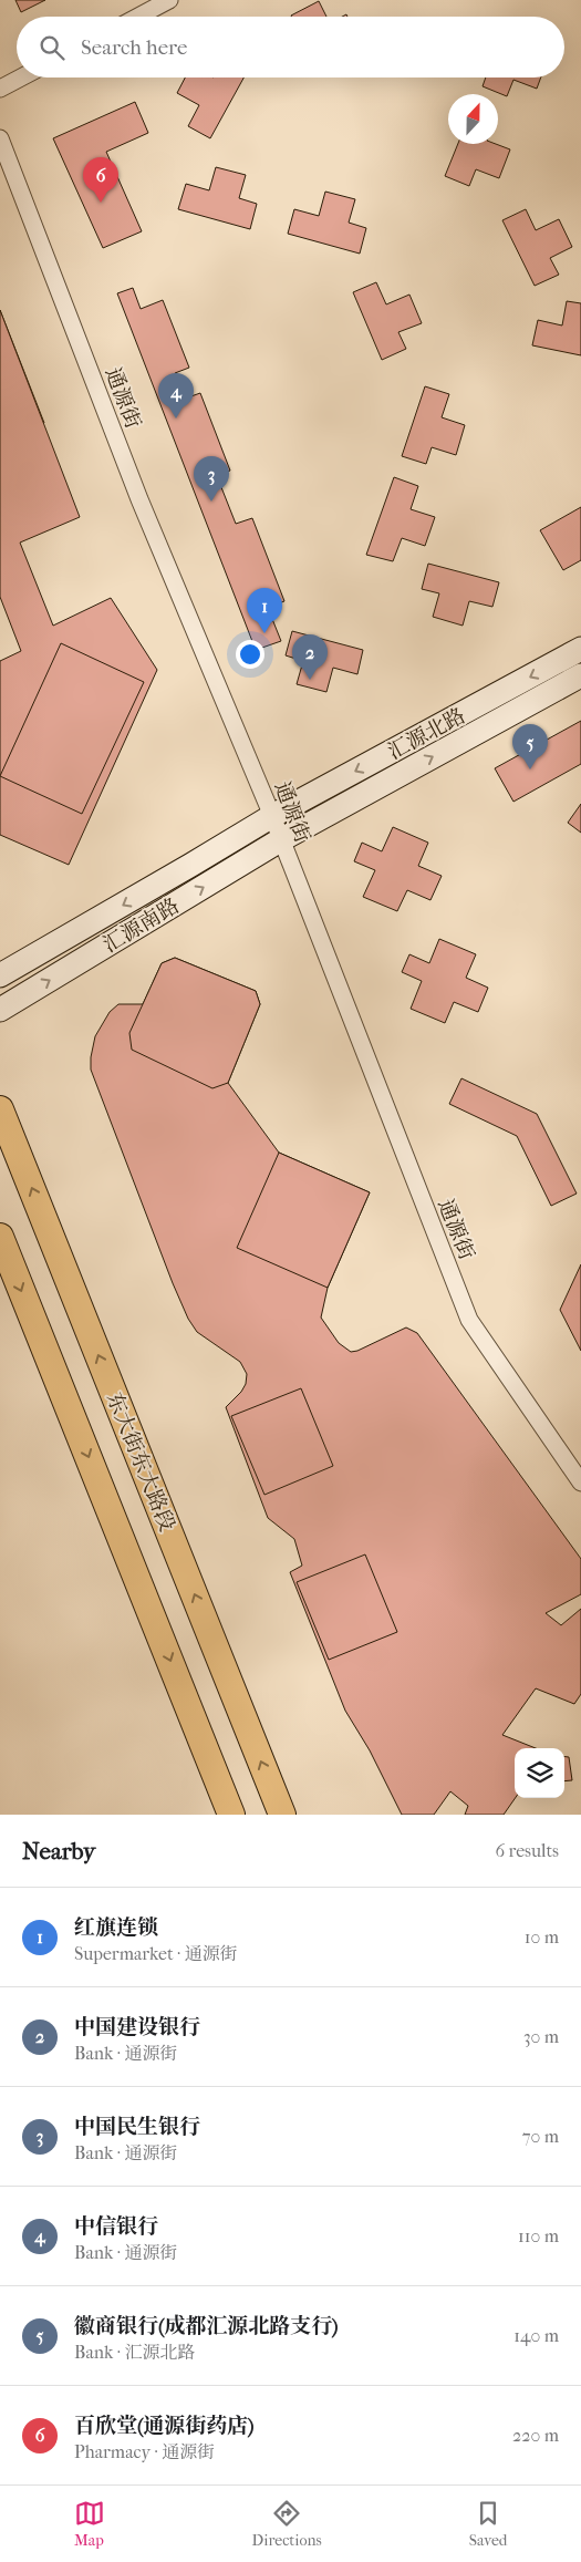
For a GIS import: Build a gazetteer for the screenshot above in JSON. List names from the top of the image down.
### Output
{
  "streets": {
    "main road": ["东大街东大路段"],
    "street": ["通源街", "汇源北路", "汇源南路"]
  },
  "crossings": [
    ["通源街", "汇源北路"],
    ["通源街", "汇源南路"],
    ["汇源北路", "汇源南路"]
  ],
  "north": "top",
  "page": {
    "search": "Search here",
    "pins": [
      "6",
      "4",
      "3",
      "1",
      "2",
      "5"
    ],
    "heading": ["Nearby", "6 results"],
    "list": [
      {
        "mark": "1",
        "name": "红旗连锁",
        "note": "Supermarket · 通源街",
        "value": "10 m"
      },
      {
        "mark": "2",
        "name": "中国建设银行",
        "note": "Bank · 通源街",
        "value": "30 m"
      },
      {
        "mark": "3",
        "name": "中国民生银行",
        "note": "Bank · 通源街",
        "value": "70 m"
      },
      {
        "mark": "4",
        "name": "中信银行",
        "note": "Bank · 通源街",
        "value": "110 m"
      },
      {
        "mark": "5",
        "name": "徽商银行(成都汇源北路支行)",
        "note": "Bank · 汇源北路",
        "value": "140 m"
      },
      {
        "mark": "6",
        "name": "百欣堂(通源街药店)",
        "note": "Pharmacy · 通源街",
        "value": "220 m"
      }
    ],
    "nav": ["Map", "Directions", "Saved"]
  }
}
